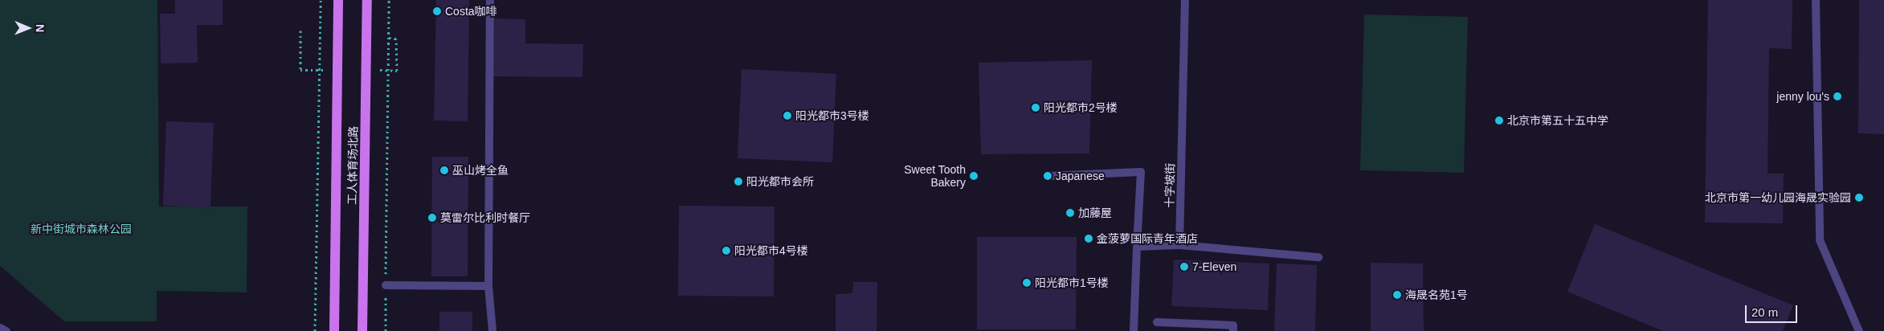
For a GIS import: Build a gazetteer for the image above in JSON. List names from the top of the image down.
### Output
{
  "streets": {
    "main road": ["工人体育场北路"],
    "street": ["十字坡街"]
  },
  "parks": ["新中街城市森林公园"],
  "places": [
    "Costa咖啡",
    "jenny lou's",
    "阳光都市2号楼",
    "阳光都市3号楼",
    "北京市第五十五中学",
    "巫山烤全鱼",
    "Sweet Tooth Bakery",
    "Japanese",
    "阳光都市会所",
    "北京市第一幼儿园海晟实验园",
    "加藤屋",
    "莫雷尔比利时餐厅",
    "金菠萝国际青年酒店",
    "阳光都市4号楼",
    "7-Eleven",
    "阳光都市1号楼",
    "海晟名苑1号"
  ],
  "scale_bar": "20 m",
  "north": "right"
}
